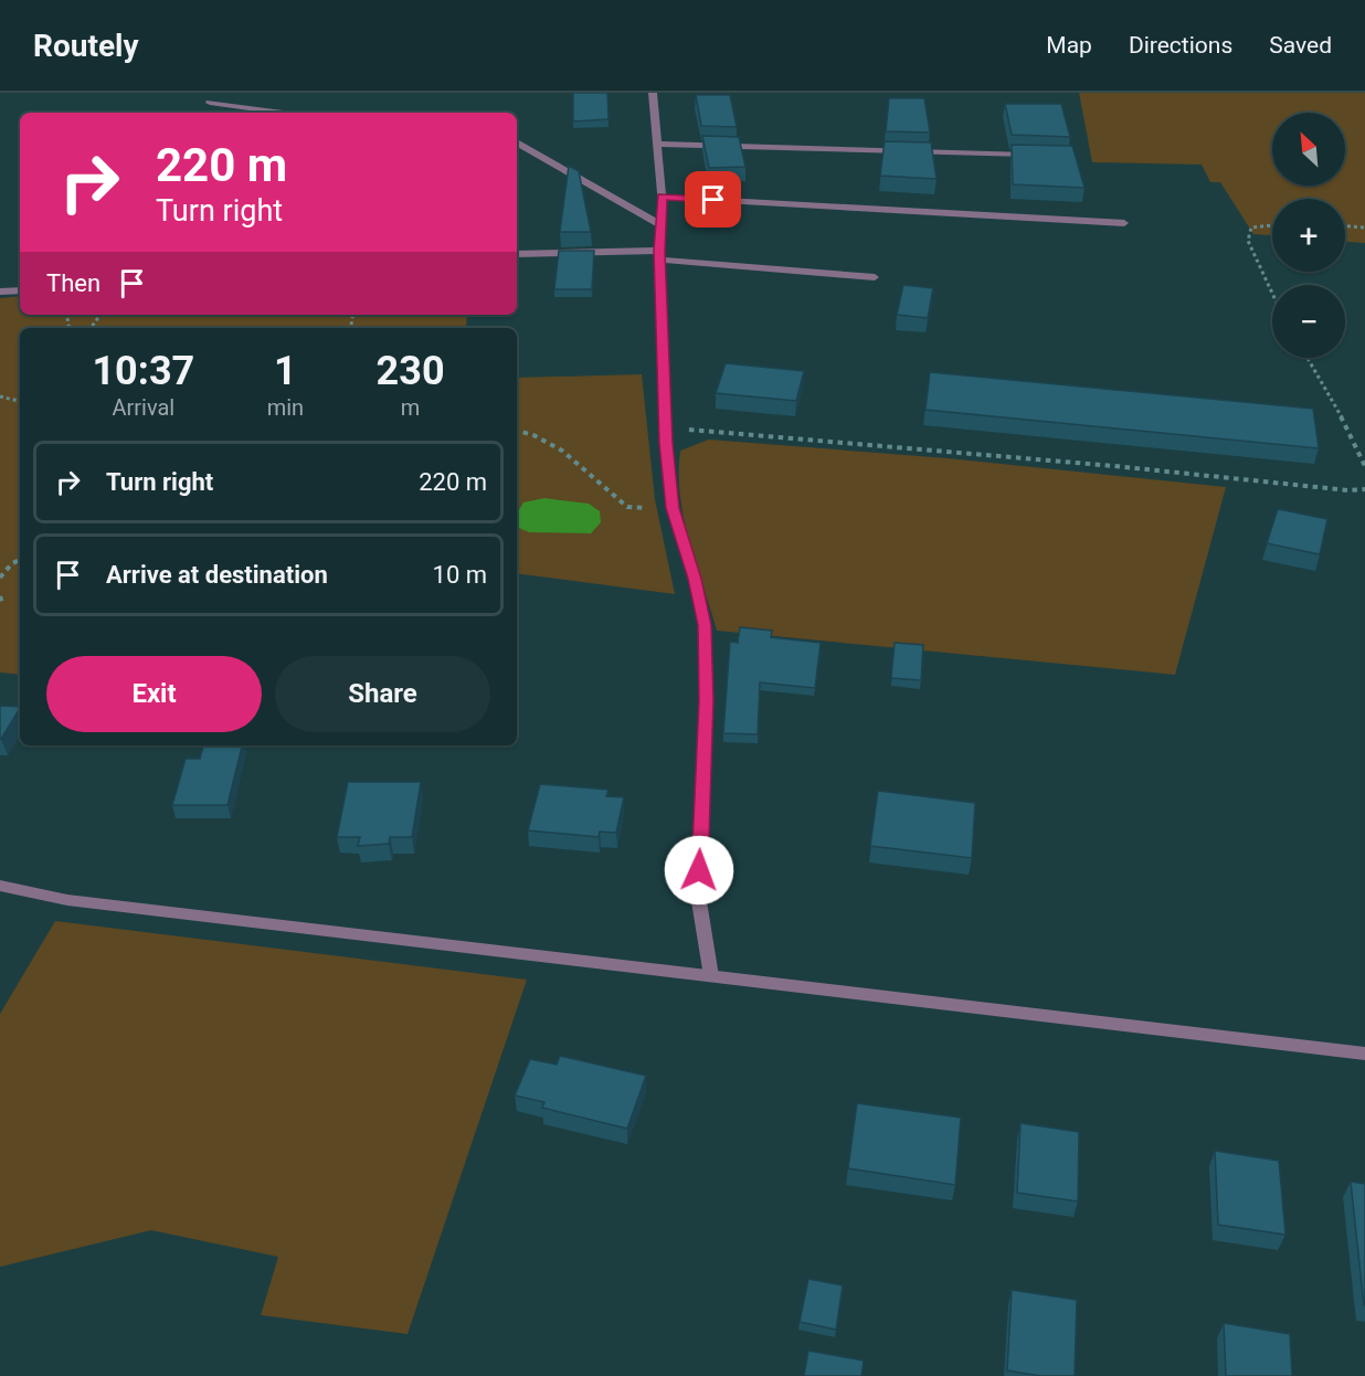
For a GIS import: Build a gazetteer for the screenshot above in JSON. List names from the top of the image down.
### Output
{
  "north": "top left",
  "page": {
    "header": "Routely",
    "nav": ["Map", "Directions", "Saved"],
    "map_buttons": ["+", "−"],
    "turn": ["220 m", "Turn right"],
    "then": "Then",
    "eta": [
      "10:37",
      "Arrival",
      "1",
      "min",
      "230",
      "m"
    ],
    "list": [
      {
        "name": "Turn right",
        "value": "220 m"
      },
      {
        "name": "Arrive at destination",
        "value": "10 m"
      }
    ],
    "buttons": ["Exit", "Share"]
  }
}
